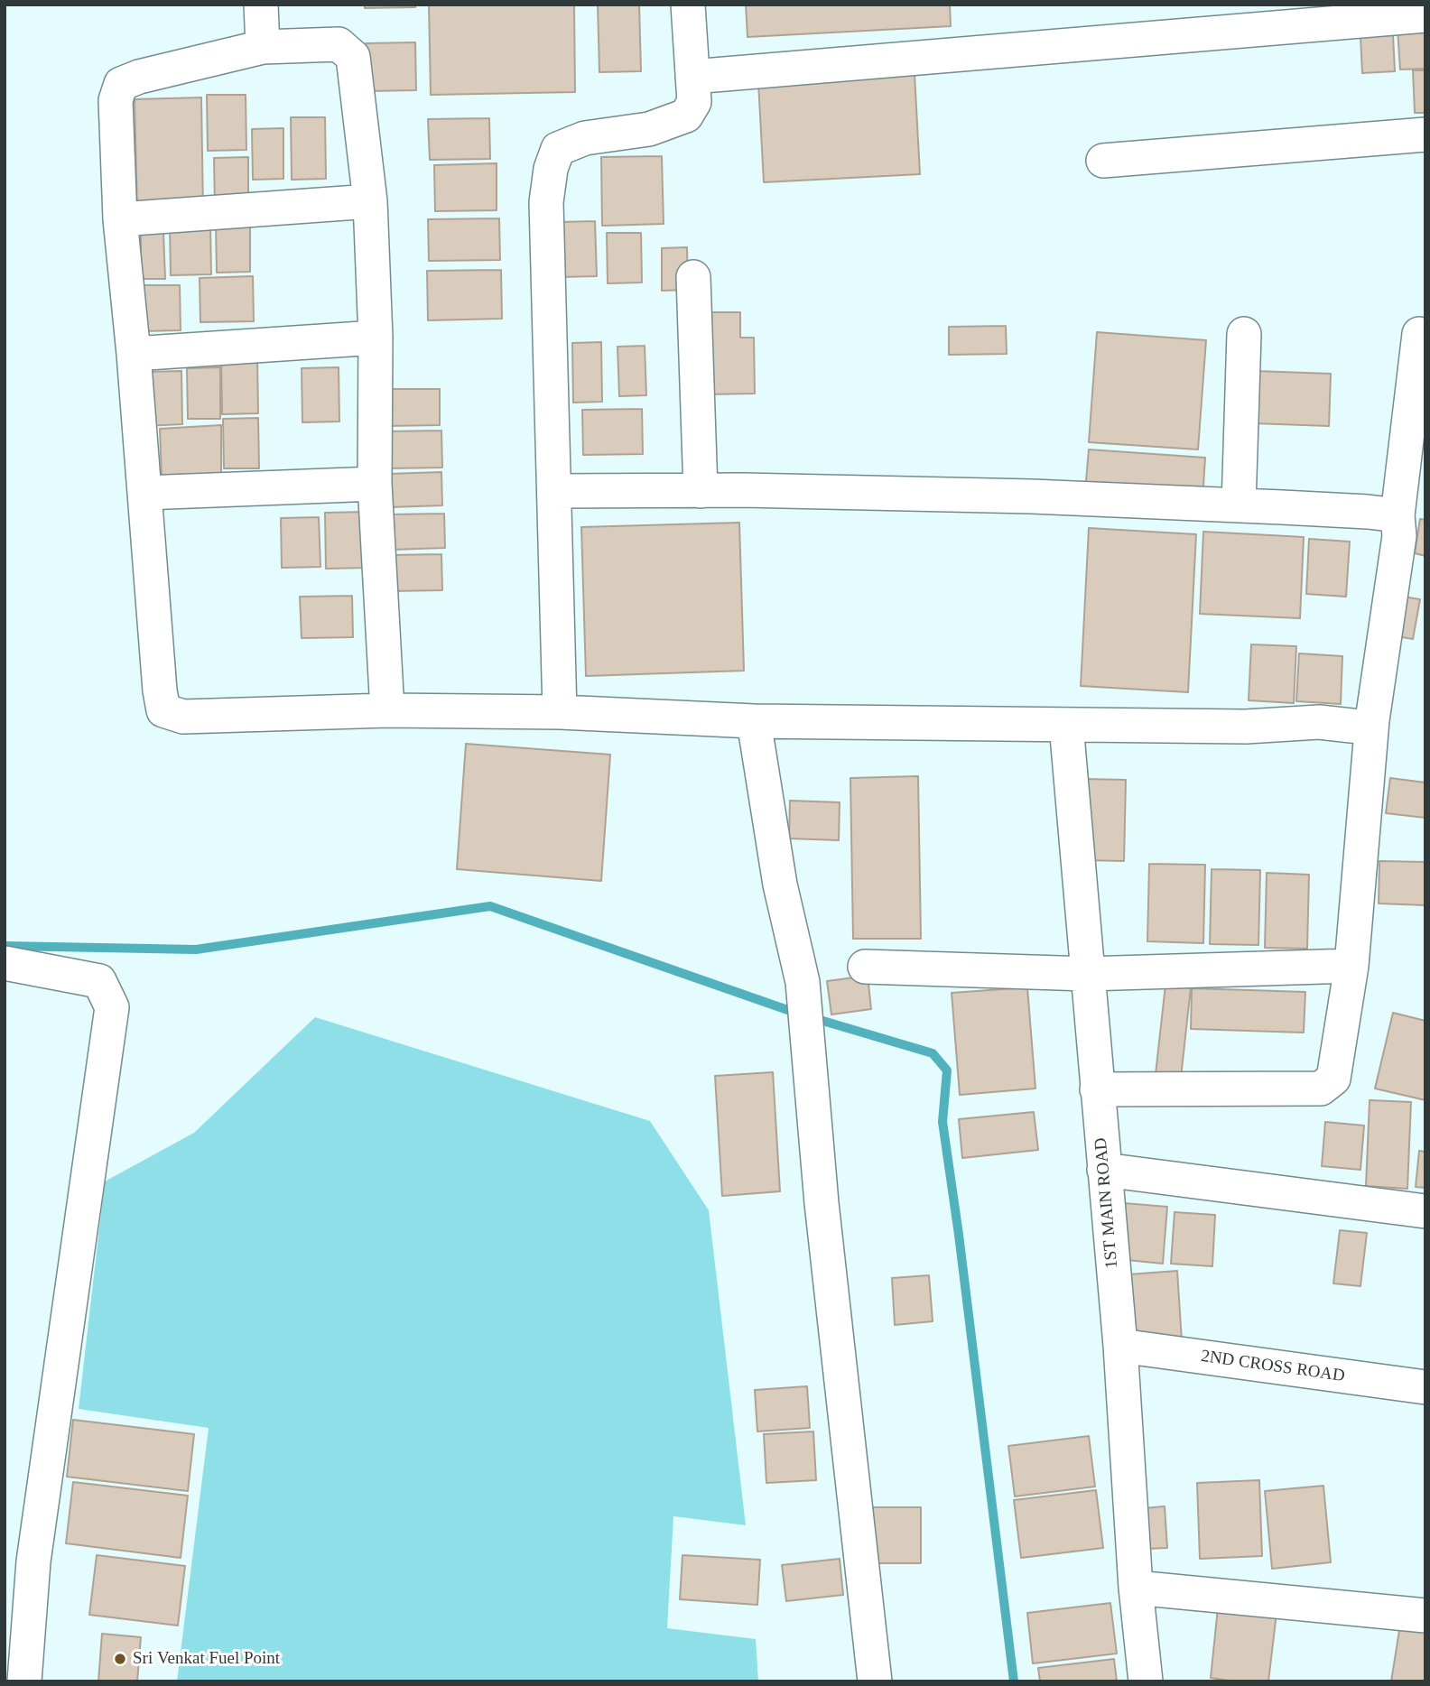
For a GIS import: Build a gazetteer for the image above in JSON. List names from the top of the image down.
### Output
{
  "streets": {
    "street": ["1ST MAIN ROAD", "2ND CROSS ROAD"]
  },
  "crossings": [
    ["1ST MAIN ROAD", "2ND CROSS ROAD"]
  ],
  "places": ["Sri Venkat Fuel Point"]
}
